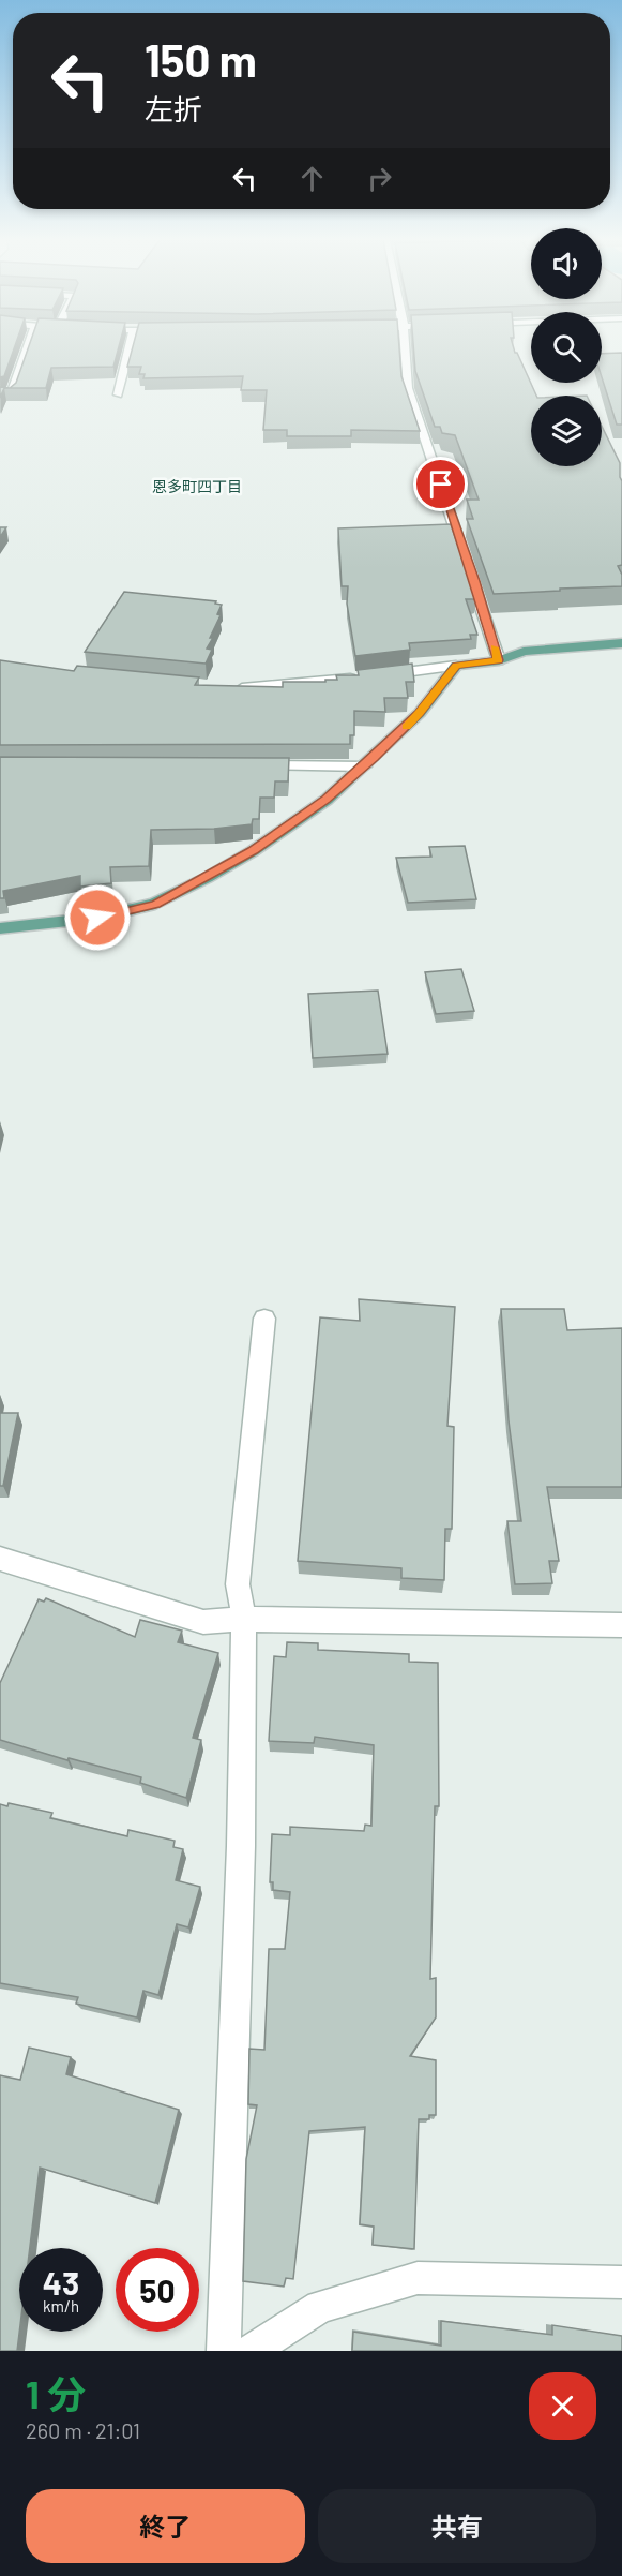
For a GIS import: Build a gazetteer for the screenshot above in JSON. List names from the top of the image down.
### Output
{
  "districts": ["恩多町四丁目"],
  "page": {
    "turn": ["150 m", "左折"],
    "speed": "43 km/h",
    "limit": "50",
    "heading": ["1 分", "260 m · 21:01"],
    "buttons": ["終了", "共有"]
  }
}
